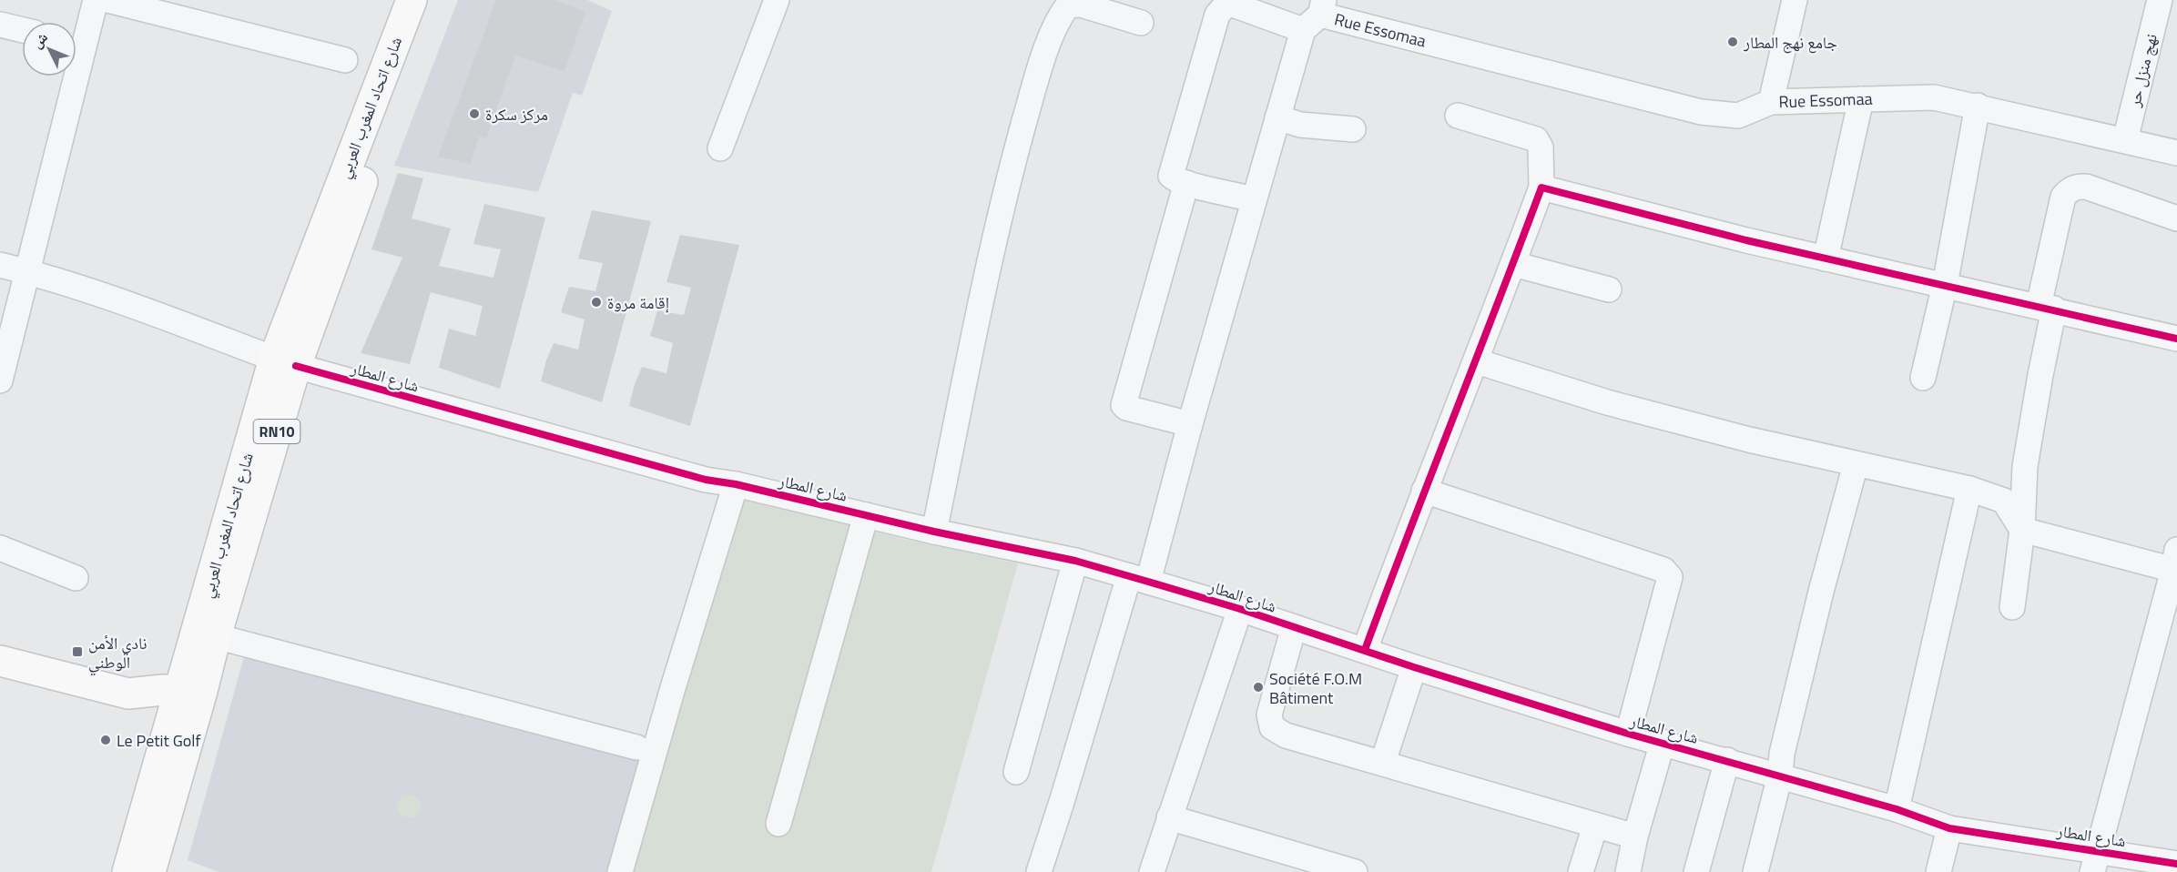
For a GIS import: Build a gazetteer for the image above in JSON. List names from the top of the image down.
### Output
{
  "streets": {
    "main road": ["شارع اتحاد المغرب العربي", "RN10"],
    "street": ["Rue Essomaa", "نهج منزل حر", "شارع المطار"]
  },
  "crossings": [
    ["Rue Essomaa", "نهج منزل حر"],
    ["شارع اتحاد المغرب العربي", "شارع المطار"]
  ],
  "places": {
    "other": [
      "جامع نهج المطار",
      "مركز سكرة",
      "إقامة مروة",
      "Société F.O.M Bâtiment",
      "Le Petit Golf"
    ],
    "transit": ["نادي الأمن الوطني"]
  },
  "north": "top left"
}
